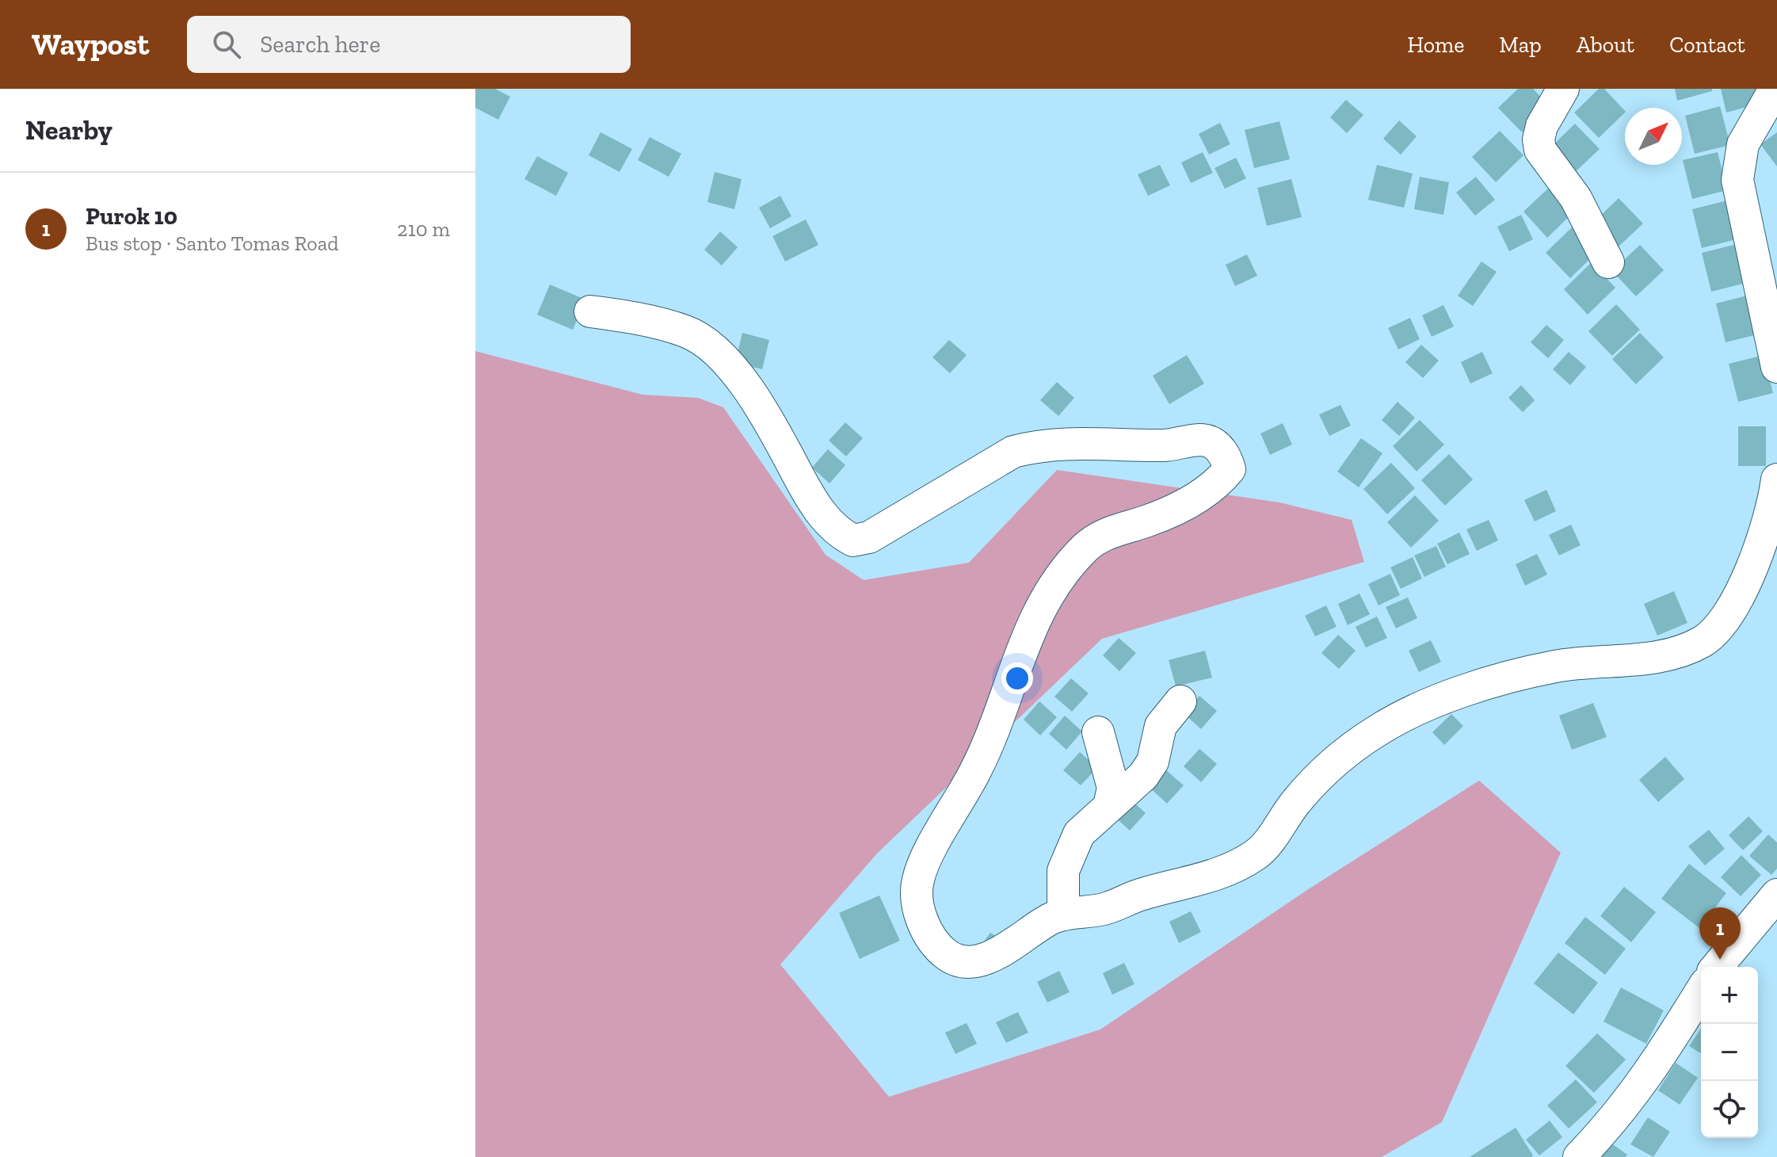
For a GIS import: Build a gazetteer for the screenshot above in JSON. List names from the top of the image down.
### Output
{
  "north": "top right",
  "page": {
    "header": "Waypost",
    "search": "Search here",
    "nav": [
      "Home",
      "Map",
      "About",
      "Contact"
    ],
    "heading": "Nearby",
    "list": [
      {
        "mark": "1",
        "name": "Purok 10",
        "note": "Bus stop · Santo Tomas Road",
        "value": "210 m"
      }
    ],
    "pins": "1",
    "map_buttons": ["+", "−"]
  }
}
